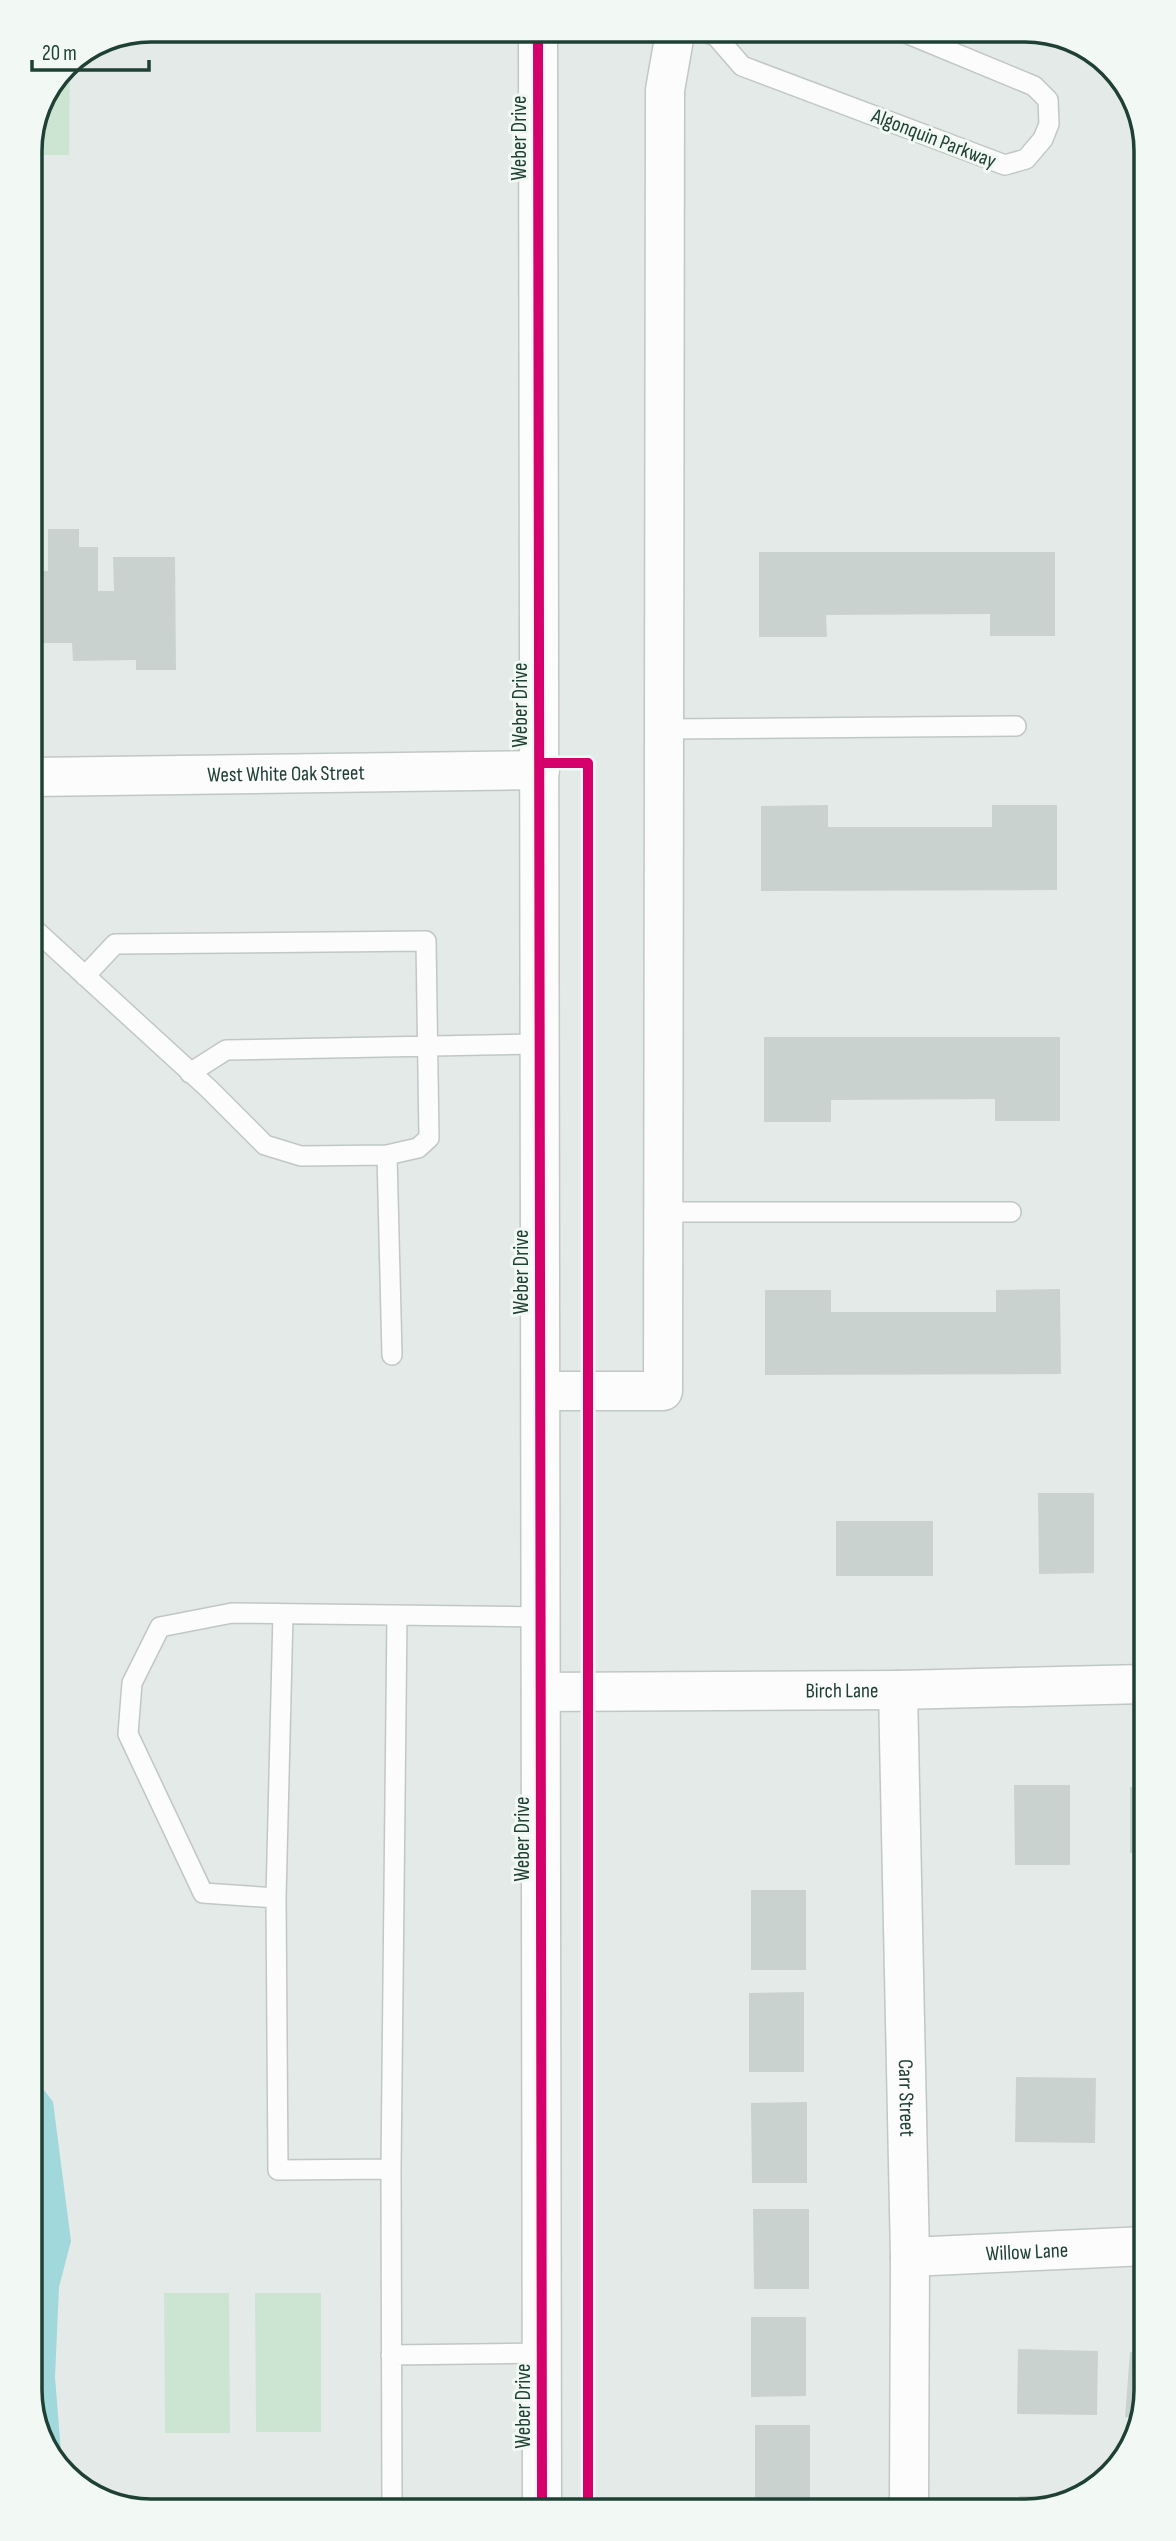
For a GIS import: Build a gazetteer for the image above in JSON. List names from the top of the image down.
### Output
{
  "streets": {
    "street": [
      "Weber Drive",
      "West White Oak Street",
      "Birch Lane",
      "Carr Street",
      "Willow Lane"
    ],
    "lane": ["Algonquin Parkway"]
  },
  "crossings": [
    ["Weber Drive", "West White Oak Street"],
    ["Weber Drive", "Birch Lane"],
    ["Birch Lane", "Carr Street"],
    ["Carr Street", "Willow Lane"]
  ],
  "scale_bar": "20 m"
}
